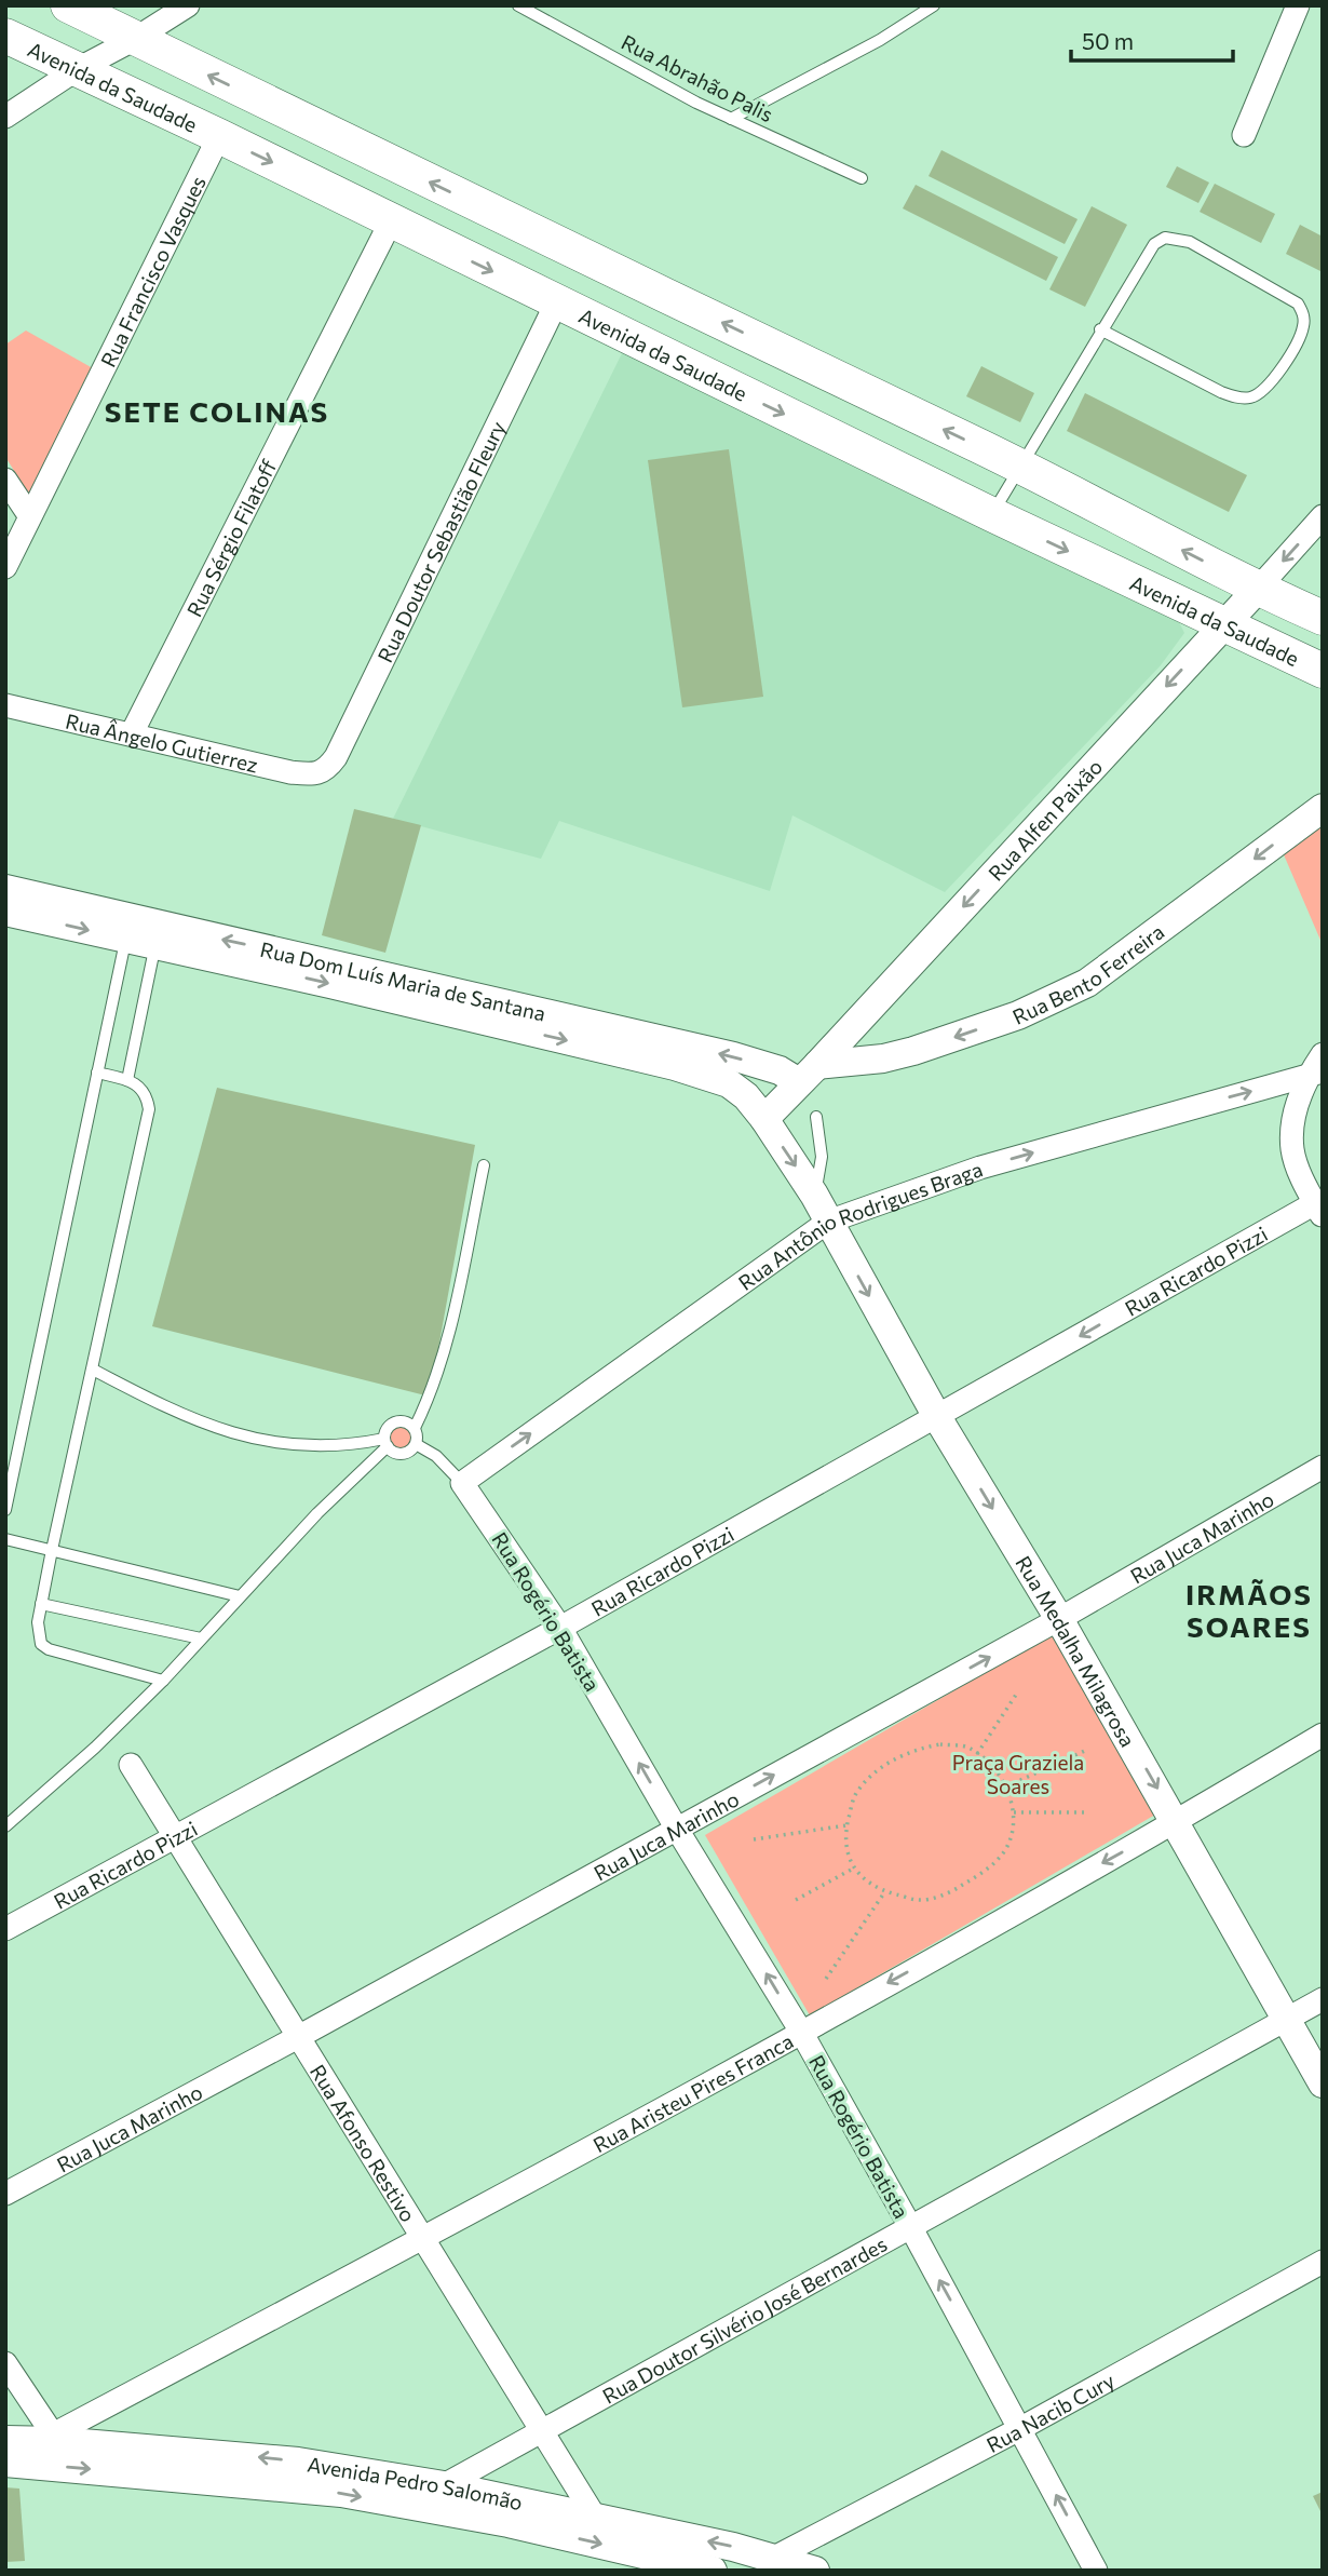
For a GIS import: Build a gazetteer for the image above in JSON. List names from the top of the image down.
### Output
{
  "streets": {
    "main road": ["Avenida da Saudade"],
    "street": [
      "Rua Francisco Vasques",
      "Rua Sérgio Filatoff",
      "Rua Doutor Sebastião Fleury",
      "Rua Ângelo Gutierrez",
      "Rua Alfen Paixão",
      "Rua Bento Ferreira",
      "Rua Dom Luís Maria de Santana",
      "Rua Antônio Rodrigues Braga",
      "Rua Ricardo Pizzi",
      "Rua Juca Marinho",
      "Rua Rogério Batista",
      "Rua Medalha Milagrosa",
      "Rua Aristeu Pires Franca",
      "Rua Afonso Restivo",
      "Rua Doutor Silvério José Bernardes",
      "Rua Nacib Cury",
      "Avenida Pedro Salomão"
    ],
    "lane": ["Rua Abrahão Palis"]
  },
  "crossings": [
    ["Avenida da Saudade", "Rua Francisco Vasques"],
    ["Avenida da Saudade", "Rua Sérgio Filatoff"],
    ["Avenida da Saudade", "Rua Doutor Sebastião Fleury"],
    ["Avenida da Saudade", "Rua Alfen Paixão"],
    ["Rua Sérgio Filatoff", "Rua Ângelo Gutierrez"],
    ["Rua Doutor Sebastião Fleury", "Rua Ângelo Gutierrez"],
    ["Rua Alfen Paixão", "Rua Bento Ferreira"],
    ["Rua Alfen Paixão", "Rua Dom Luís Maria de Santana"],
    ["Rua Bento Ferreira", "Rua Dom Luís Maria de Santana"],
    ["Rua Dom Luís Maria de Santana", "Rua Medalha Milagrosa"],
    ["Rua Antônio Rodrigues Braga", "Rua Rogério Batista"],
    ["Rua Antônio Rodrigues Braga", "Rua Medalha Milagrosa"],
    ["Rua Ricardo Pizzi", "Rua Rogério Batista"],
    ["Rua Ricardo Pizzi", "Rua Medalha Milagrosa"],
    ["Rua Ricardo Pizzi", "Rua Afonso Restivo"],
    ["Rua Juca Marinho", "Rua Rogério Batista"],
    ["Rua Juca Marinho", "Rua Medalha Milagrosa"],
    ["Rua Juca Marinho", "Rua Afonso Restivo"],
    ["Rua Rogério Batista", "Rua Aristeu Pires Franca"],
    ["Rua Rogério Batista", "Rua Doutor Silvério José Bernardes"],
    ["Rua Rogério Batista", "Rua Nacib Cury"],
    ["Rua Medalha Milagrosa", "Rua Aristeu Pires Franca"],
    ["Rua Medalha Milagrosa", "Rua Doutor Silvério José Bernardes"],
    ["Rua Aristeu Pires Franca", "Rua Afonso Restivo"],
    ["Rua Aristeu Pires Franca", "Avenida Pedro Salomão"],
    ["Rua Afonso Restivo", "Rua Doutor Silvério José Bernardes"],
    ["Rua Afonso Restivo", "Avenida Pedro Salomão"],
    ["Rua Doutor Silvério José Bernardes", "Avenida Pedro Salomão"],
    ["Rua Nacib Cury", "Avenida Pedro Salomão"]
  ],
  "one_way": [
    "Rua Alfen Paixão",
    "Rua Bento Ferreira",
    "Rua Antônio Rodrigues Braga",
    "Rua Rogério Batista",
    "Rua Medalha Milagrosa"
  ],
  "districts": ["SETE COLINAS", "IRMÃOS SOARES"],
  "parks": ["Praça Graziela Soares"],
  "scale_bar": "50 m"
}
